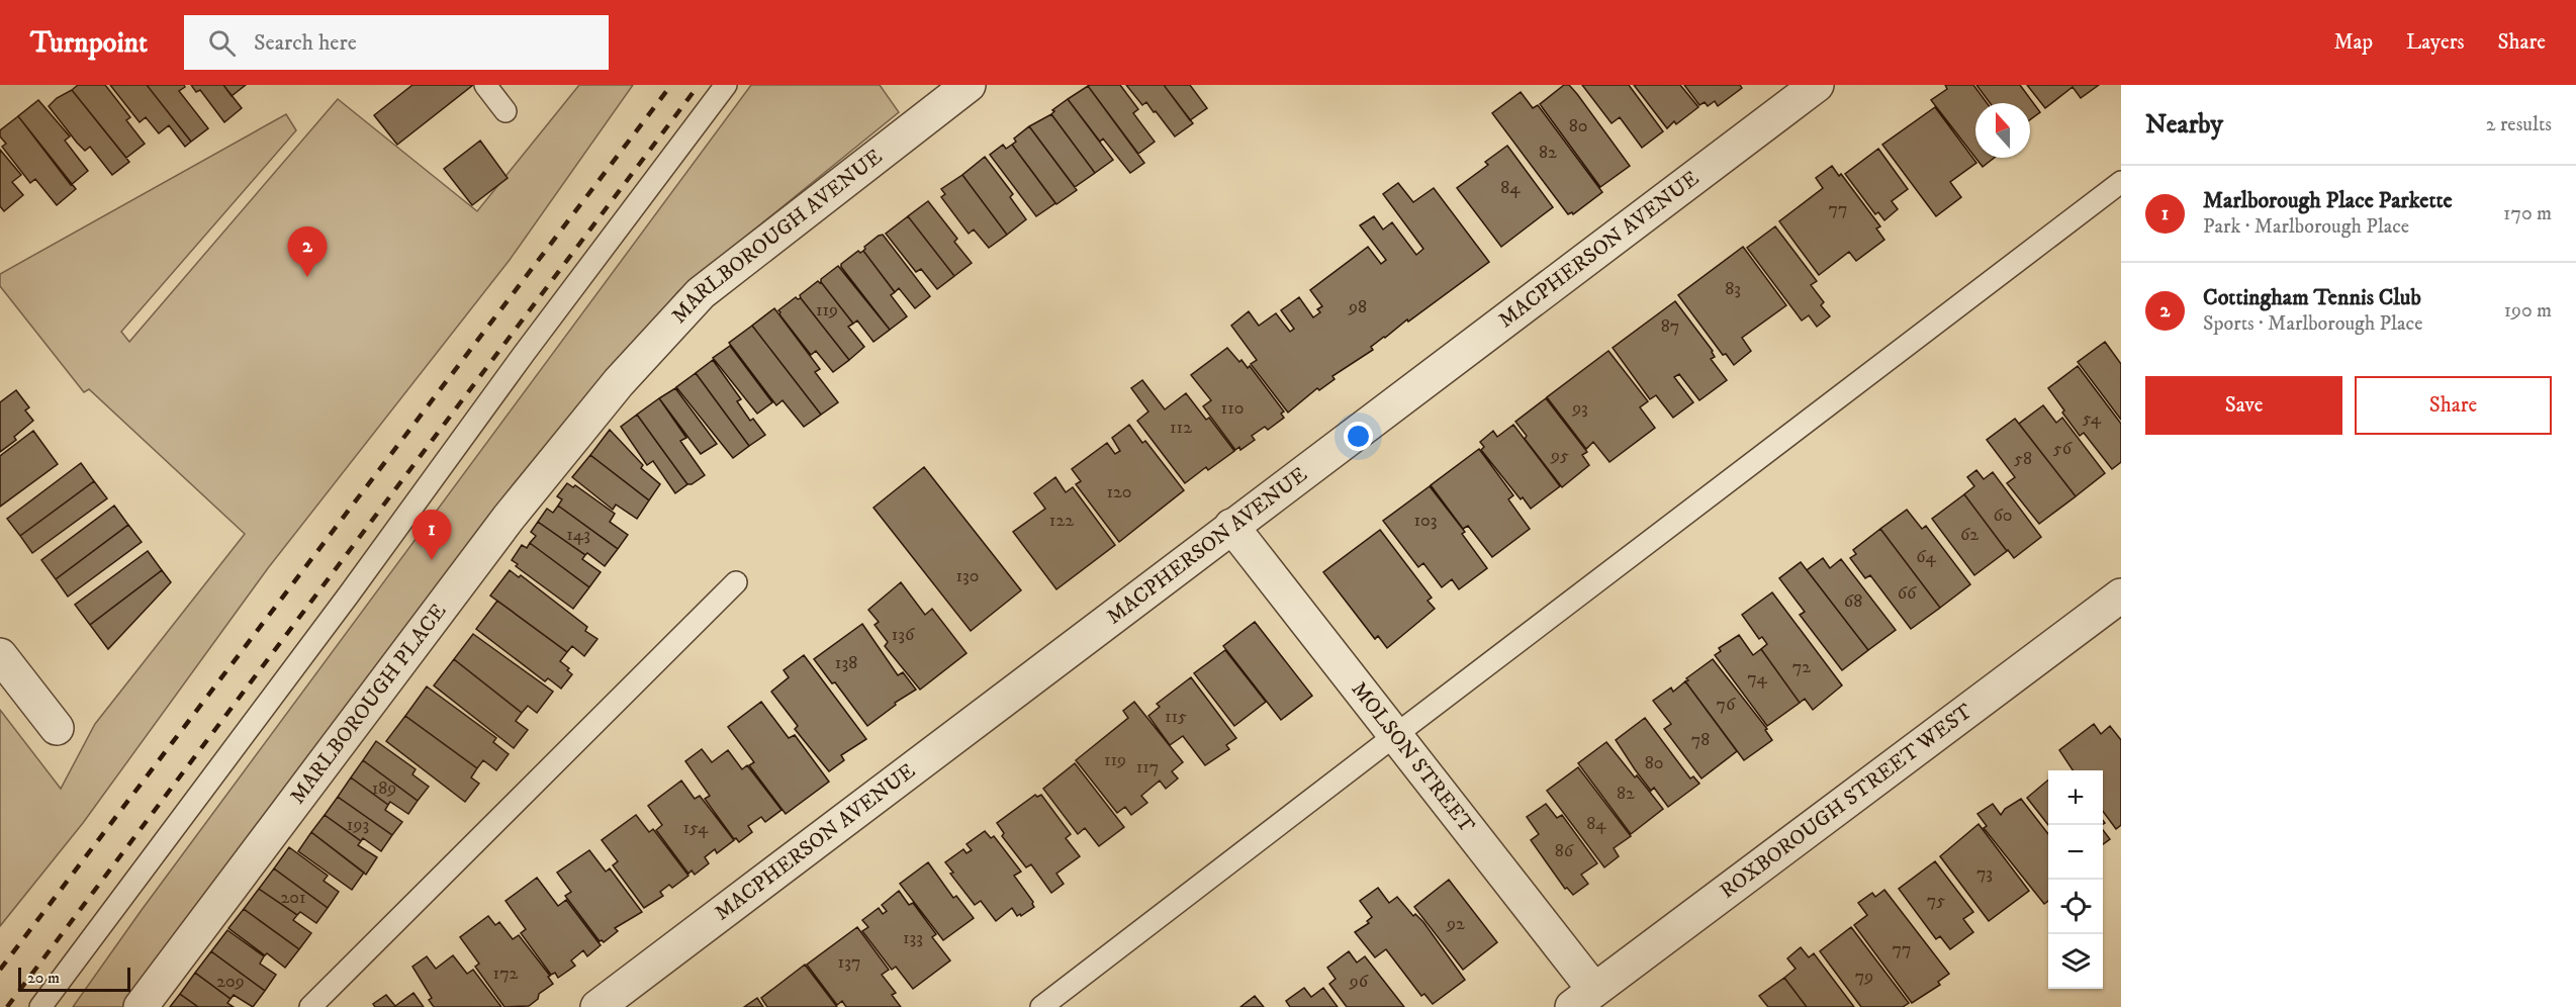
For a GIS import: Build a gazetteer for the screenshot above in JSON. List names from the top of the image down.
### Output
{
  "streets": {
    "street": [
      "MARLBOROUGH AVENUE",
      "MACPHERSON AVENUE",
      "MARLBOROUGH PLACE",
      "MOLSON STREET",
      "ROXBOROUGH STREET WEST"
    ]
  },
  "crossings": [
    ["MARLBOROUGH AVENUE", "MARLBOROUGH PLACE"],
    ["MACPHERSON AVENUE", "MOLSON STREET"],
    ["MOLSON STREET", "ROXBOROUGH STREET WEST"]
  ],
  "house_numbers": [
    "80",
    "82",
    "84",
    "77",
    "83",
    "98",
    "119",
    "87",
    "110",
    "93",
    "54",
    "112",
    "56",
    "95",
    "58",
    "120",
    "60",
    "122",
    "103",
    "143",
    "62",
    "64",
    "130",
    "66",
    "68",
    "136",
    "138",
    "72",
    "74",
    "76",
    "115",
    "78",
    "119",
    "80",
    "117",
    "189",
    "82",
    "84",
    "193",
    "154",
    "86",
    "73",
    "201",
    "75",
    "92",
    "133",
    "77",
    "137",
    "172",
    "79",
    "209",
    "96"
  ],
  "scale_bar": "20 m",
  "north": "top",
  "page": {
    "header": "Turnpoint",
    "search": "Search here",
    "nav": ["Map", "Layers", "Share"],
    "heading": ["Nearby", "2 results"],
    "list": [
      {
        "mark": "1",
        "name": "Marlborough Place Parkette",
        "note": "Park · Marlborough Place",
        "value": "170 m"
      },
      {
        "mark": "2",
        "name": "Cottingham Tennis Club",
        "note": "Sports · Marlborough Place",
        "value": "190 m"
      }
    ],
    "pins": ["2", "1"],
    "buttons": ["Save", "Share"],
    "map_buttons": ["+", "−"],
    "scale": "20 m"
  }
}
